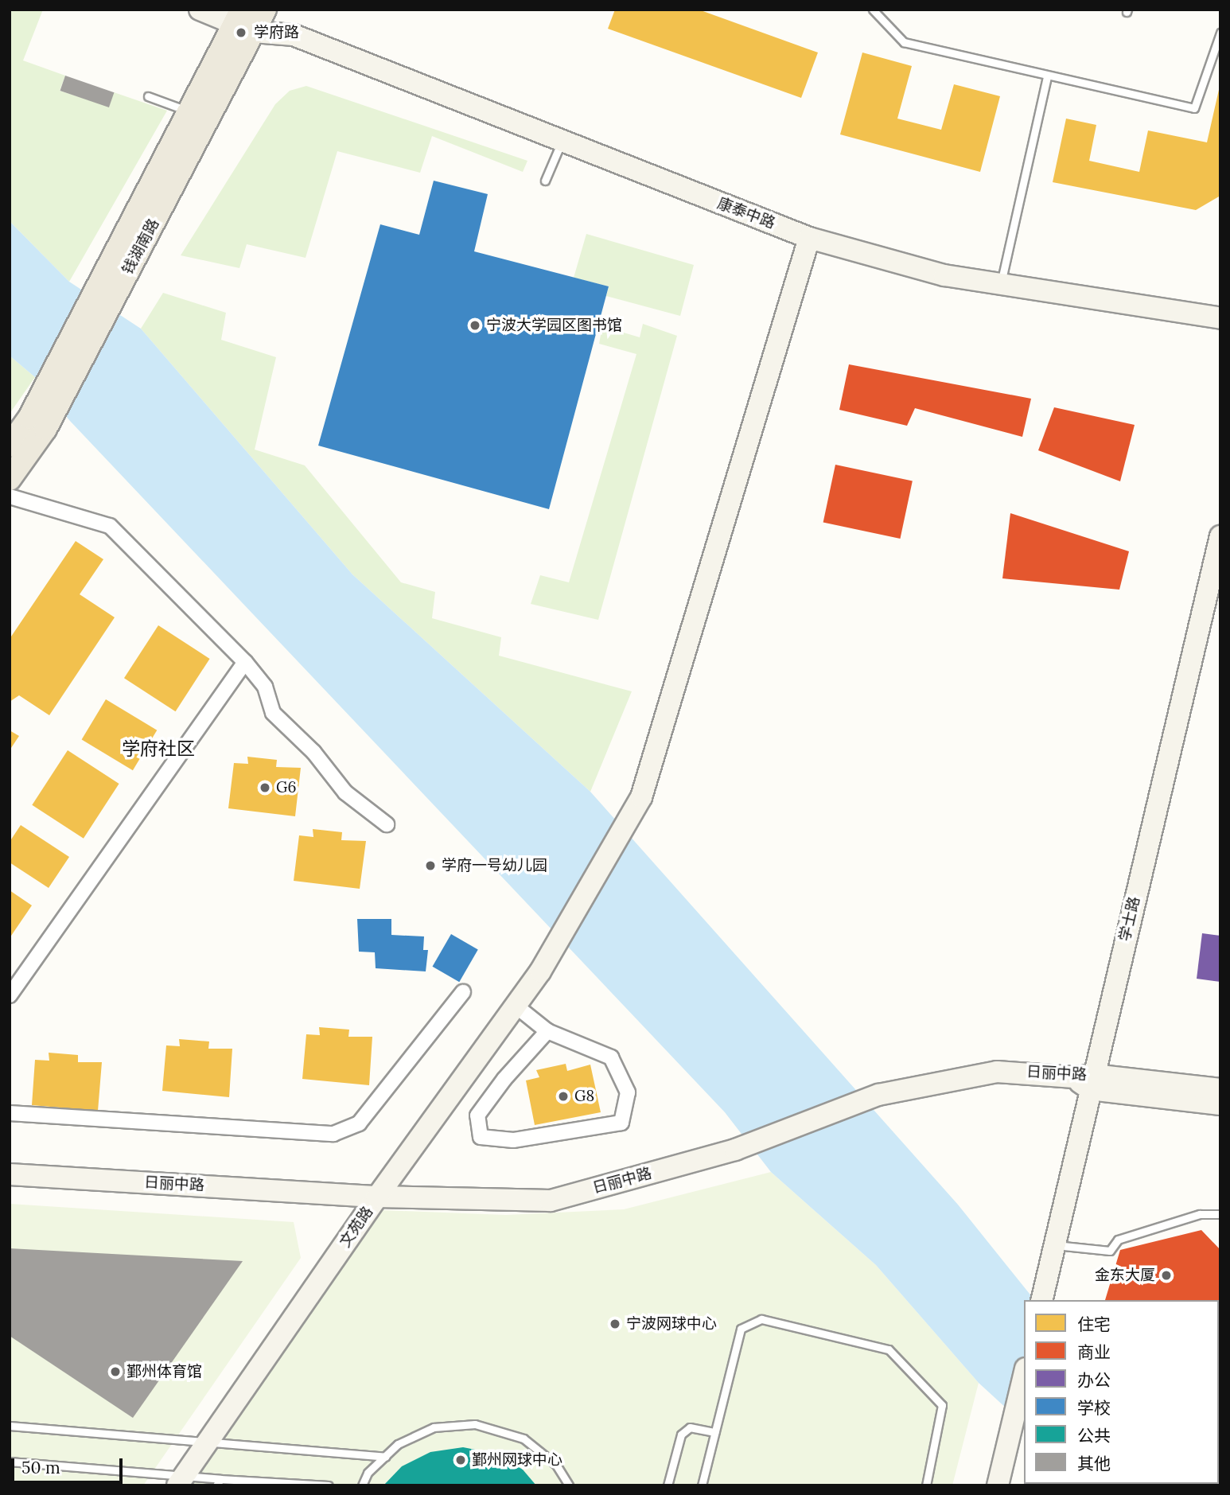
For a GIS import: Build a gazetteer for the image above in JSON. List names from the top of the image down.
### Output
{
  "streets": {
    "main road": ["钱湖南路"],
    "street": [
      "康泰中路",
      "学士路",
      "日丽中路",
      "文苑路"
    ]
  },
  "crossings": [
    ["康泰中路", "文苑路"],
    ["学士路", "日丽中路"],
    ["日丽中路", "文苑路"]
  ],
  "districts": ["学府社区"],
  "places": [
    "学府路",
    "宁波大学园区图书馆",
    "G6",
    "学府一号幼儿园",
    "G8",
    "金东大厦",
    "宁波网球中心",
    "鄞州体育馆",
    "鄞州网球中心"
  ],
  "legend": [
    "住宅",
    "商业",
    "办公",
    "学校",
    "公共",
    "其他"
  ],
  "scale_bar": "50 m"
}
